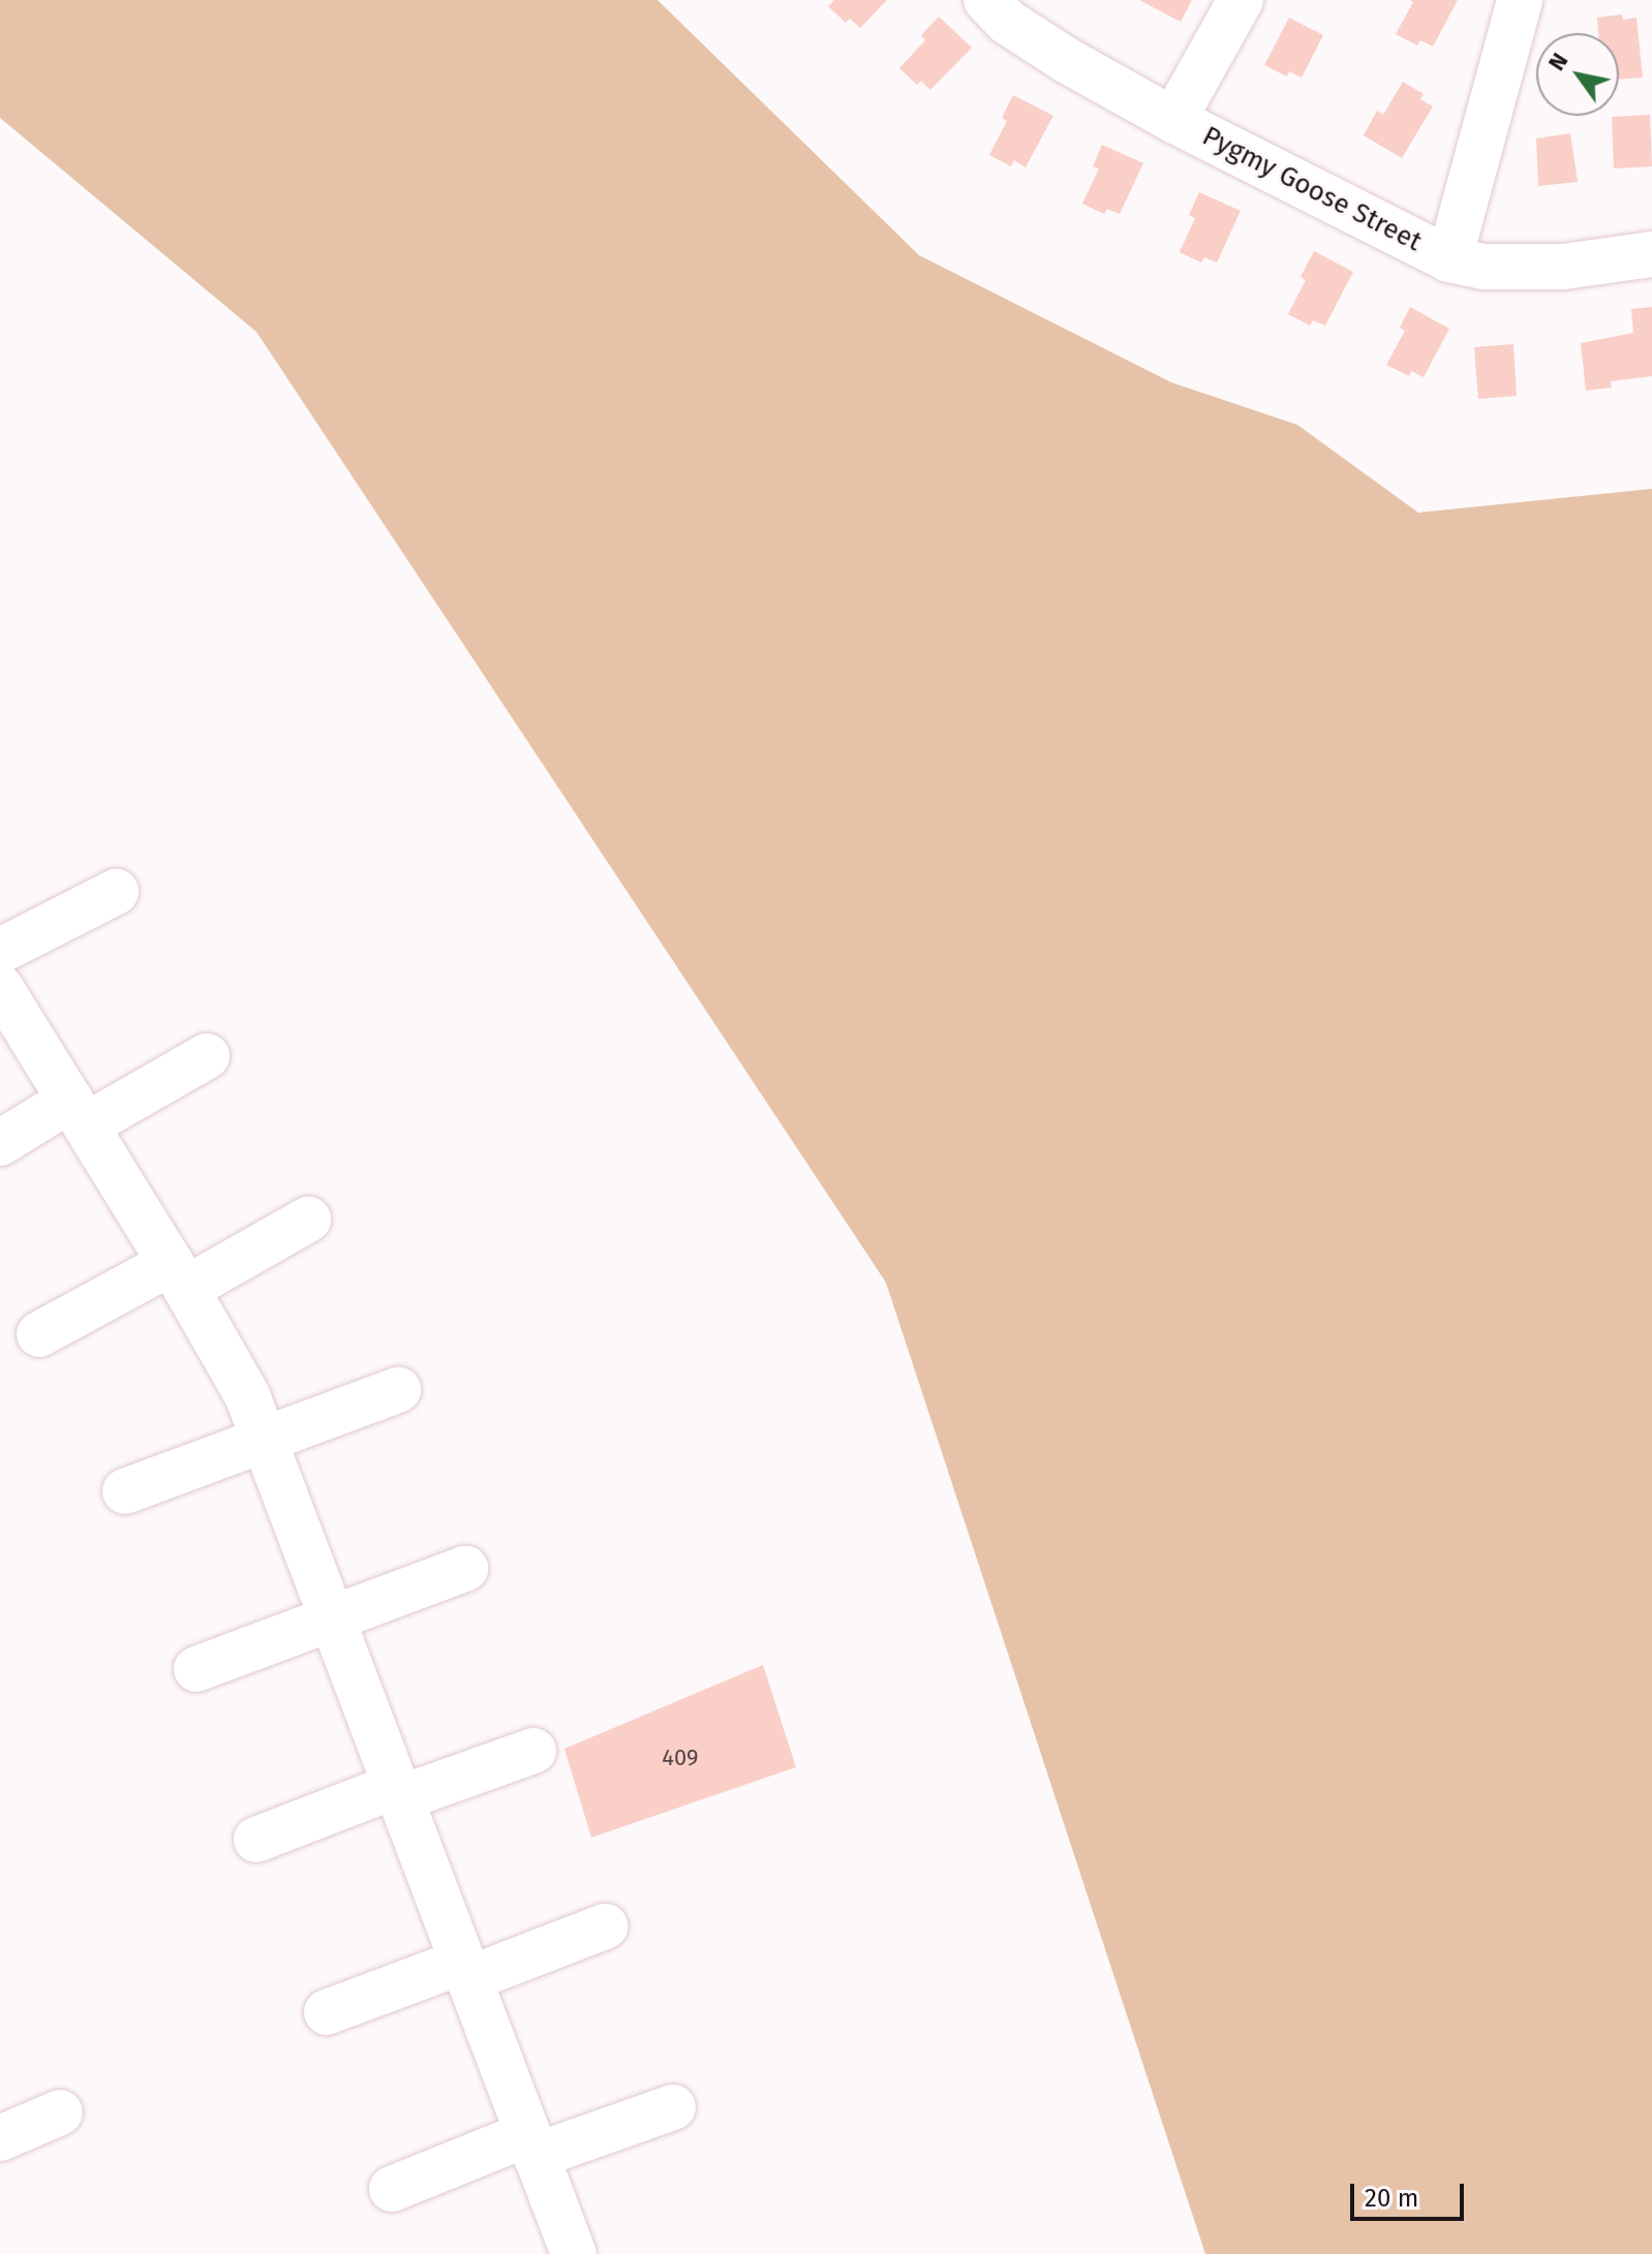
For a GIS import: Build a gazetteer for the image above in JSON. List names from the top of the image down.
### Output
{
  "streets": {
    "street": ["Pygmy Goose Street"]
  },
  "house_numbers": ["409"],
  "scale_bar": "20 m",
  "north": "top left"
}
